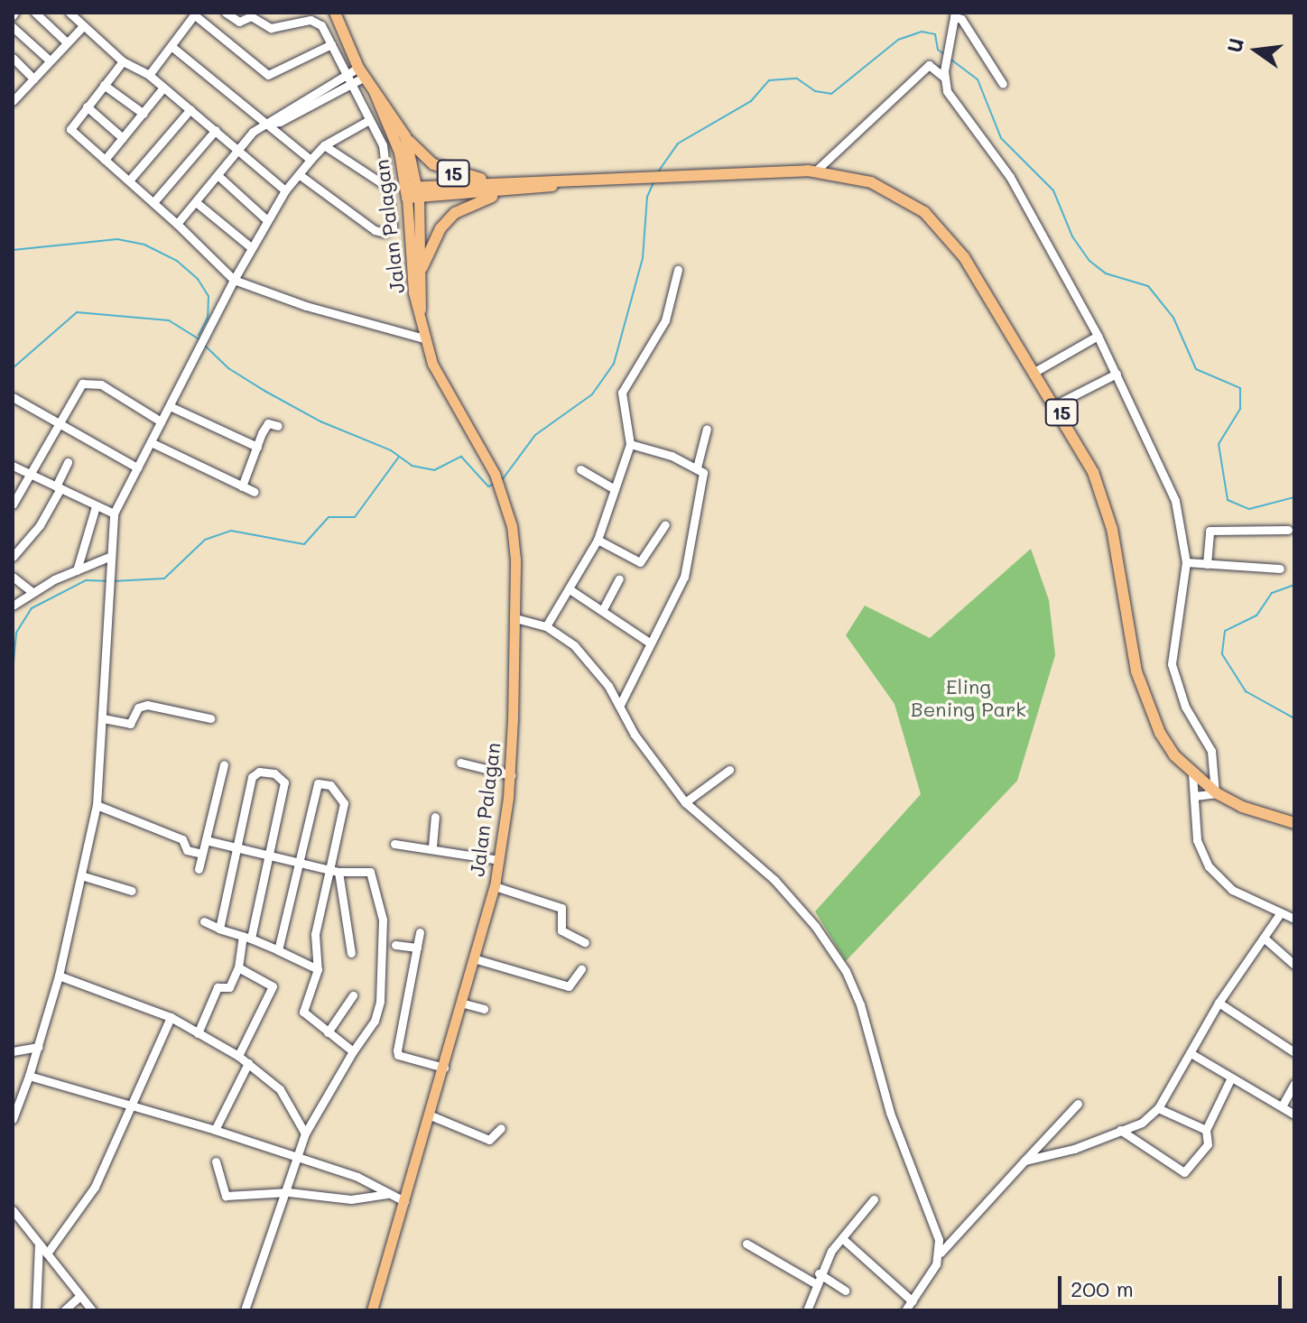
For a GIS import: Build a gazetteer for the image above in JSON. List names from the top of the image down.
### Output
{
  "streets": {
    "highway": ["15", "Jalan Palagan"]
  },
  "crossings": [
    ["15", "Jalan Palagan"]
  ],
  "parks": ["Eling Bening Park"],
  "scale_bar": "200 m",
  "north": "left"
}
